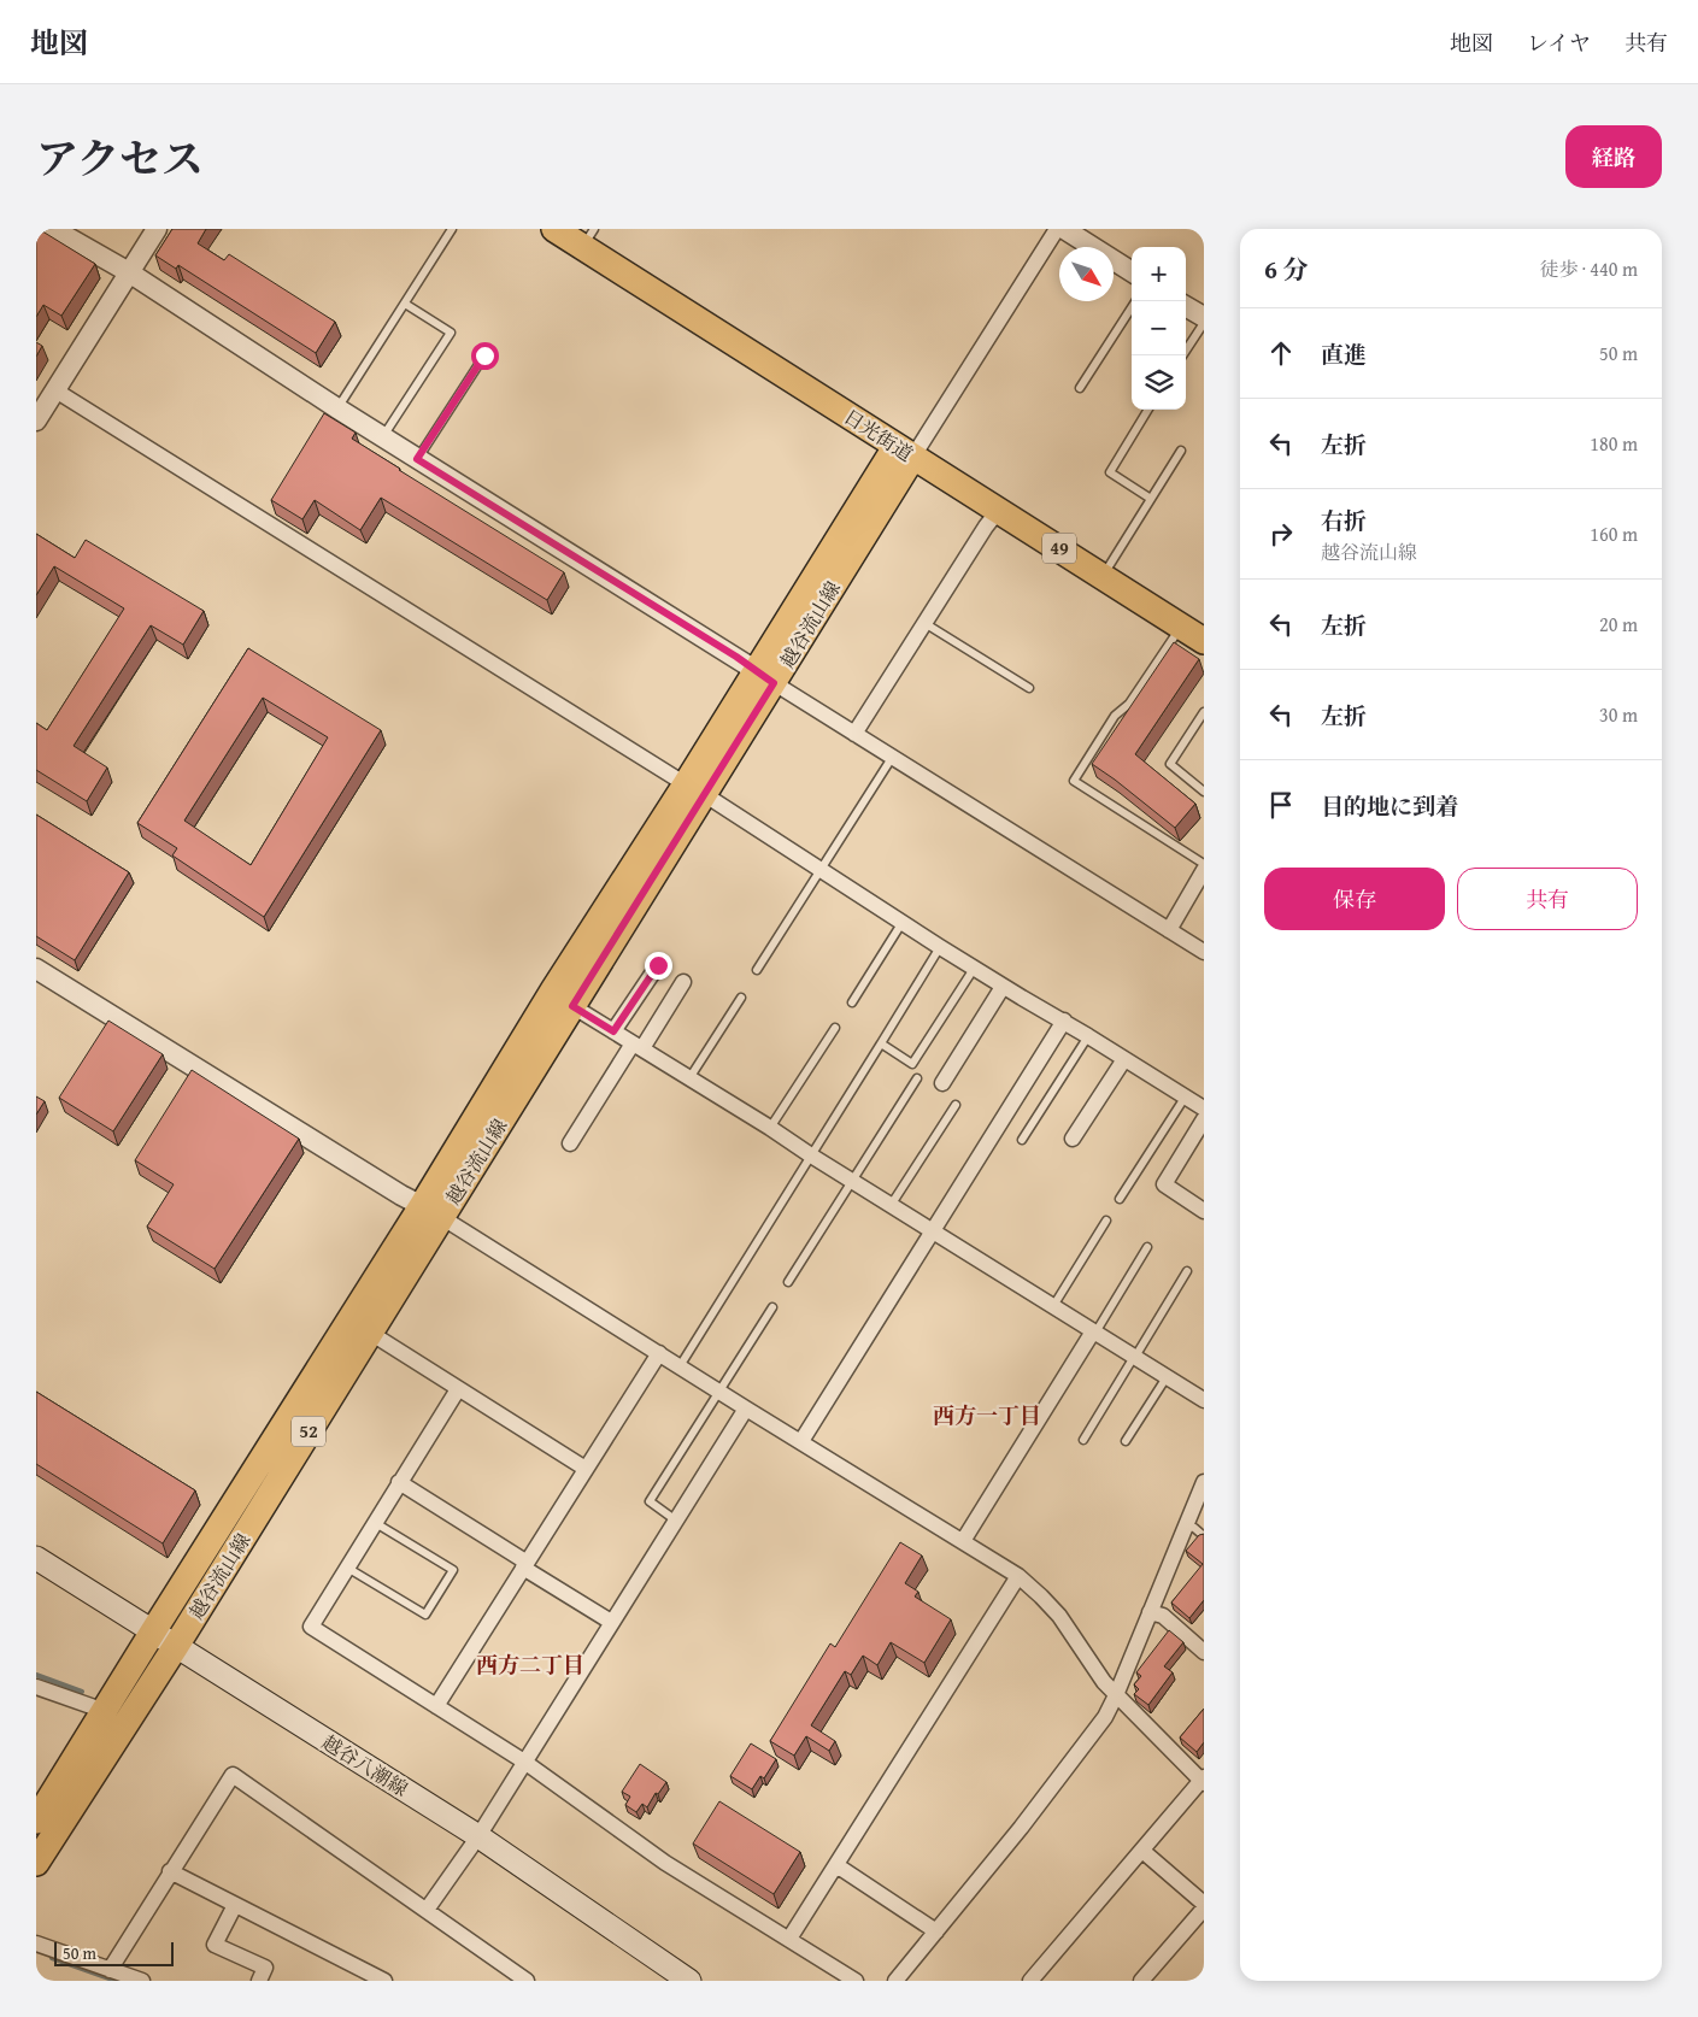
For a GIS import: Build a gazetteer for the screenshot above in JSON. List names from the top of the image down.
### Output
{
  "streets": {
    "main road": [
      "日光街道",
      "49",
      "越谷流山線",
      "52",
      "越谷八潮線"
    ]
  },
  "crossings": [
    ["日光街道", "越谷流山線"],
    ["越谷流山線", "越谷八潮線"]
  ],
  "districts": ["西方一丁目", "西方二丁目"],
  "scale_bar": "50 m",
  "north": "bottom right",
  "page": {
    "header": "地図",
    "nav": ["地図", "レイヤ", "共有"],
    "title": "アクセス",
    "buttons": [
      "経路",
      ["保存", "共有"]
    ],
    "heading": ["6 分", "徒歩 · 440 m"],
    "map_buttons": ["+", "−"],
    "list": [
      ["直進", "50 m"],
      ["左折", "180 m"],
      ["右折", "越谷流山線", "160 m"],
      ["左折", "20 m"],
      ["左折", "30 m"],
      "目的地に到着"
    ],
    "scale": "50 m"
  }
}
